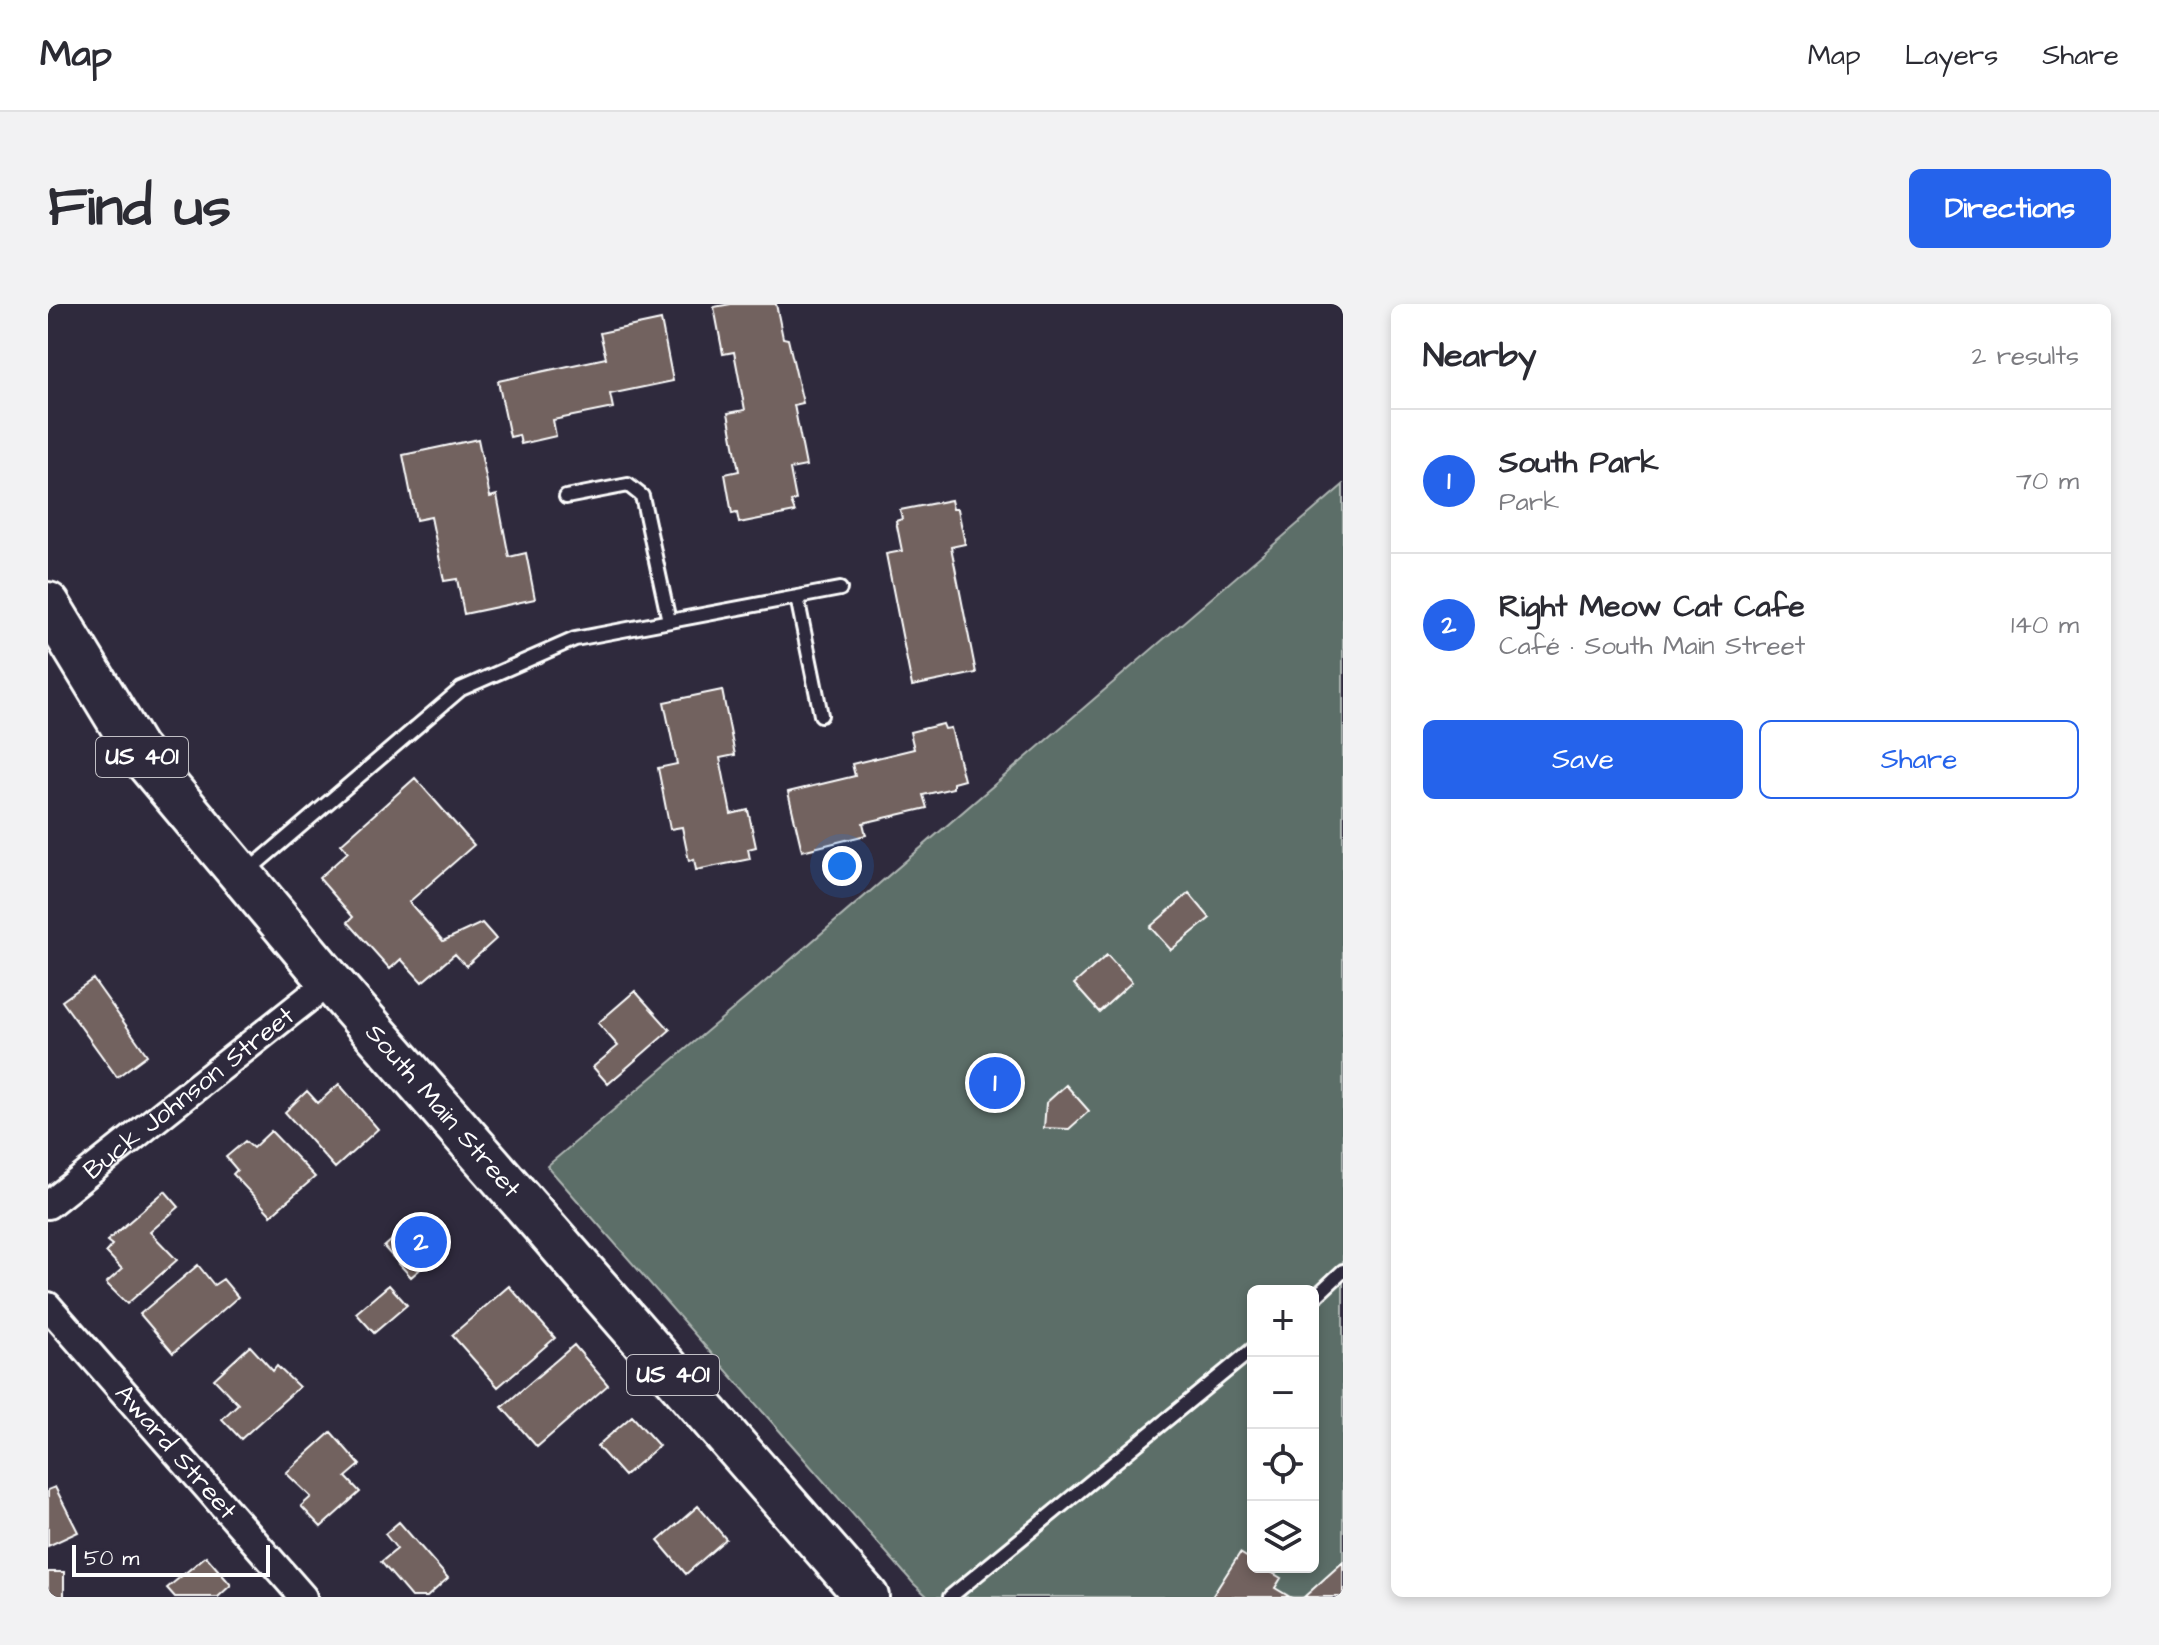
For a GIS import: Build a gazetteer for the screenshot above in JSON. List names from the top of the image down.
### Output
{
  "streets": {
    "highway": ["US 401", "South Main Street"],
    "street": ["Buck Johnson Street", "Award Street"]
  },
  "crossings": [
    ["Buck Johnson Street", "South Main Street"]
  ],
  "scale_bar": "50 m",
  "page": {
    "header": "Map",
    "nav": ["Map", "Layers", "Share"],
    "title": "Find us",
    "buttons": [
      "Directions",
      ["Save", "Share"]
    ],
    "heading": ["Nearby", "2 results"],
    "list": [
      {
        "mark": "1",
        "name": "South Park",
        "note": "Park",
        "value": "70 m"
      },
      {
        "mark": "2",
        "name": "Right Meow Cat Cafe",
        "note": "Café · South Main Street",
        "value": "140 m"
      }
    ],
    "pins": ["1", "2"],
    "map_buttons": ["+", "−"],
    "scale": "50 m"
  }
}
